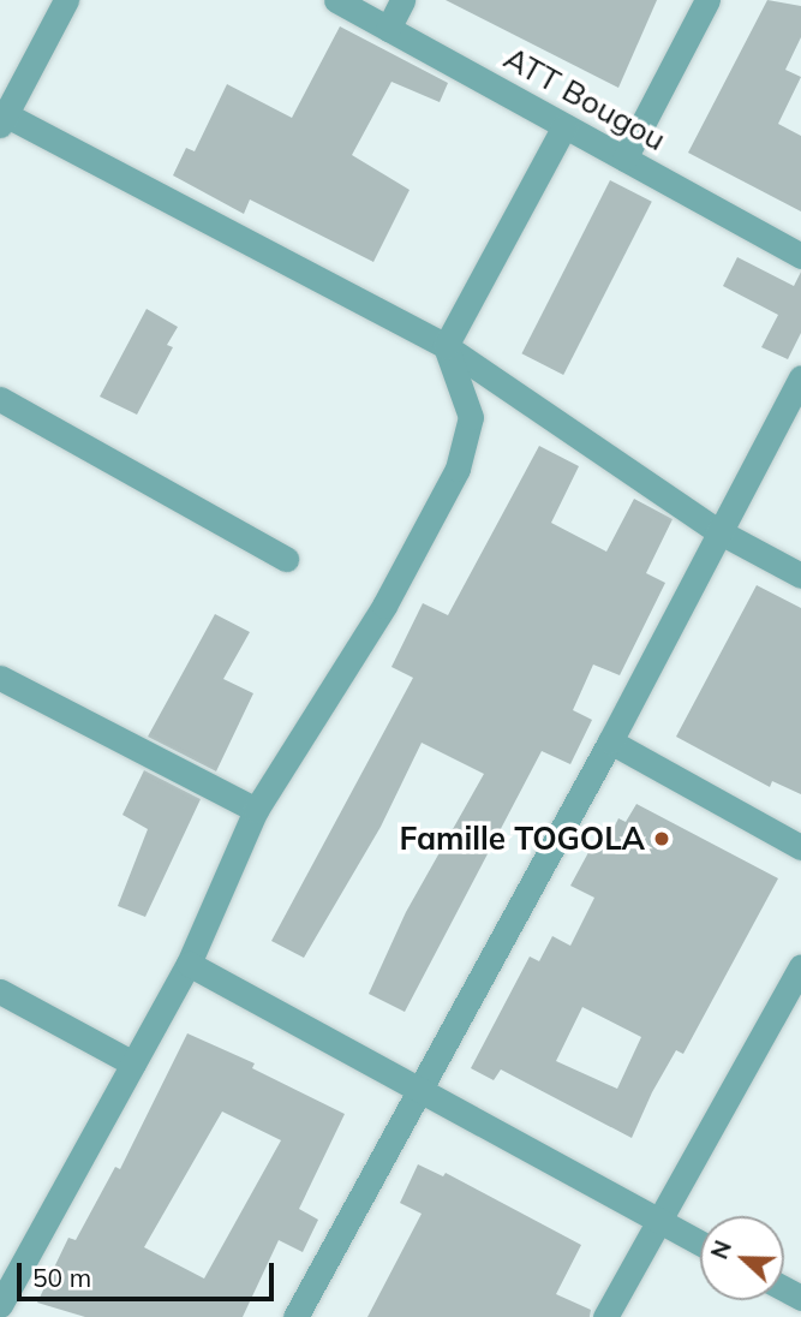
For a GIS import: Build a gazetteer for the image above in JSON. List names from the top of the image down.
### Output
{
  "streets": {
    "street": ["ATT Bougou"]
  },
  "places": ["Famille TOGOLA"],
  "scale_bar": "50 m",
  "north": "left"
}
